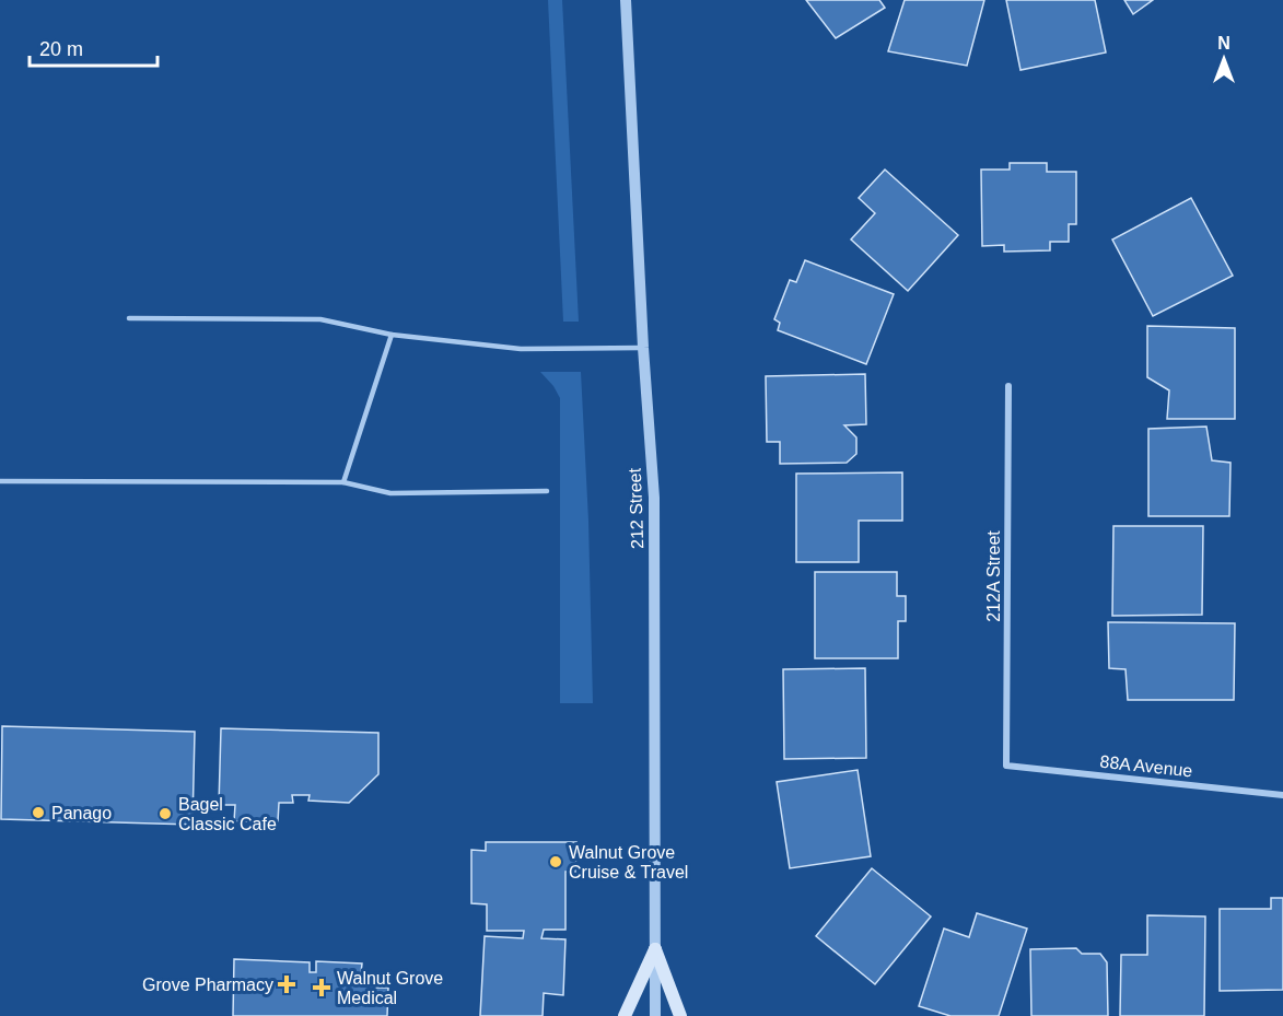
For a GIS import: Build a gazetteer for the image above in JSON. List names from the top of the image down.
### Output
{
  "streets": {
    "street": ["212 Street", "212A Street", "88A Avenue"]
  },
  "crossings": [
    ["212A Street", "88A Avenue"]
  ],
  "places": {
    "other": ["Panago", "Bagel Classic Cafe", "Walnut Grove Cruise & Travel"],
    "health": ["Grove Pharmacy", "Walnut Grove Medical"]
  },
  "scale_bar": "20 m",
  "north": "top"
}
